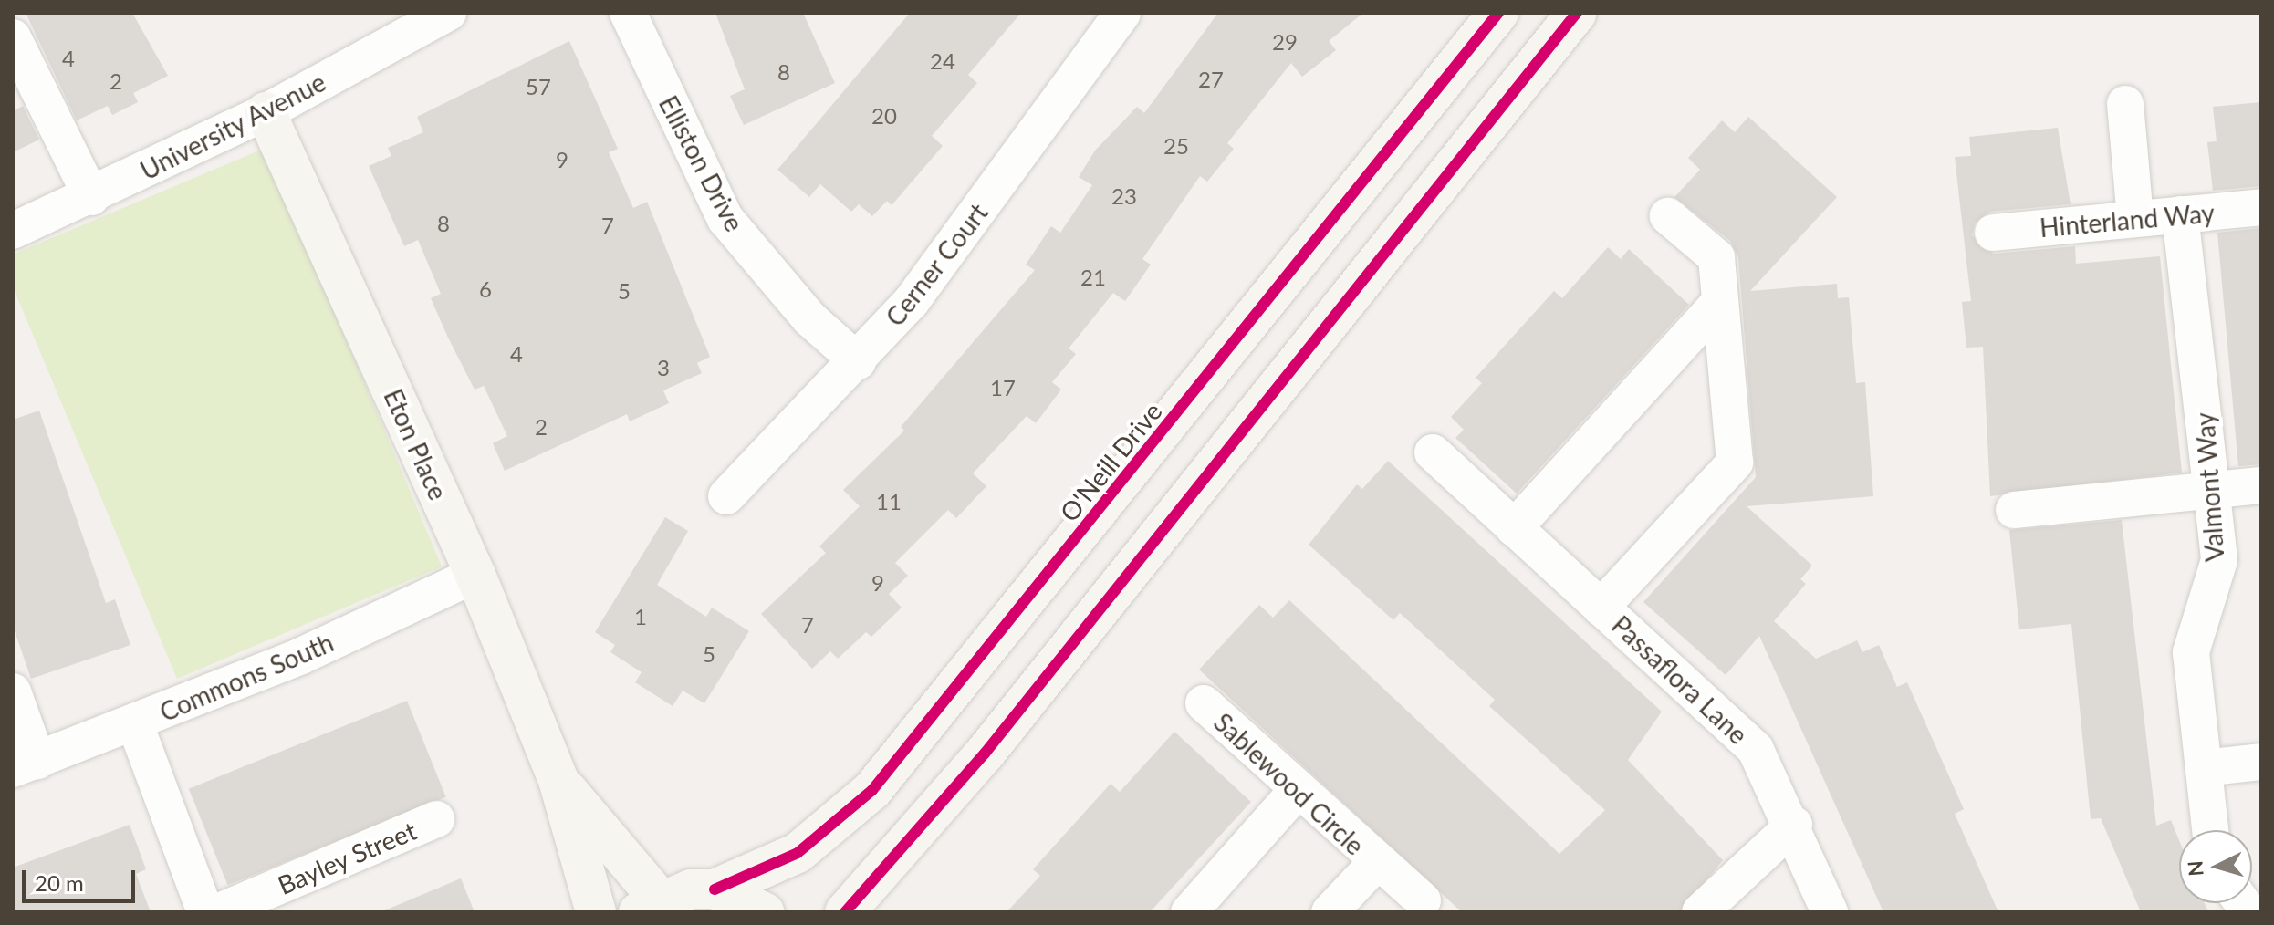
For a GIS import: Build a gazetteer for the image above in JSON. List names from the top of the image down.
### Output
{
  "streets": {
    "main road": ["Eton Place", "O'Neill Drive"],
    "street": [
      "University Avenue",
      "Elliston Drive",
      "Hinterland Way",
      "Cerner Court",
      "Valmont Way",
      "Commons South",
      "Passaflora Lane",
      "Sablewood Circle",
      "Bayley Street"
    ]
  },
  "crossings": [
    ["University Avenue", "Eton Place"],
    ["Elliston Drive", "Cerner Court"],
    ["Hinterland Way", "Valmont Way"],
    ["Eton Place", "O'Neill Drive"],
    ["Eton Place", "Commons South"]
  ],
  "house_numbers": [
    "29",
    "4",
    "24",
    "8",
    "27",
    "2",
    "57",
    "20",
    "25",
    "9",
    "23",
    "8",
    "7",
    "21",
    "6",
    "5",
    "4",
    "3",
    "17",
    "2",
    "11",
    "9",
    "1",
    "7",
    "5"
  ],
  "scale_bar": "20 m",
  "north": "left"
}
